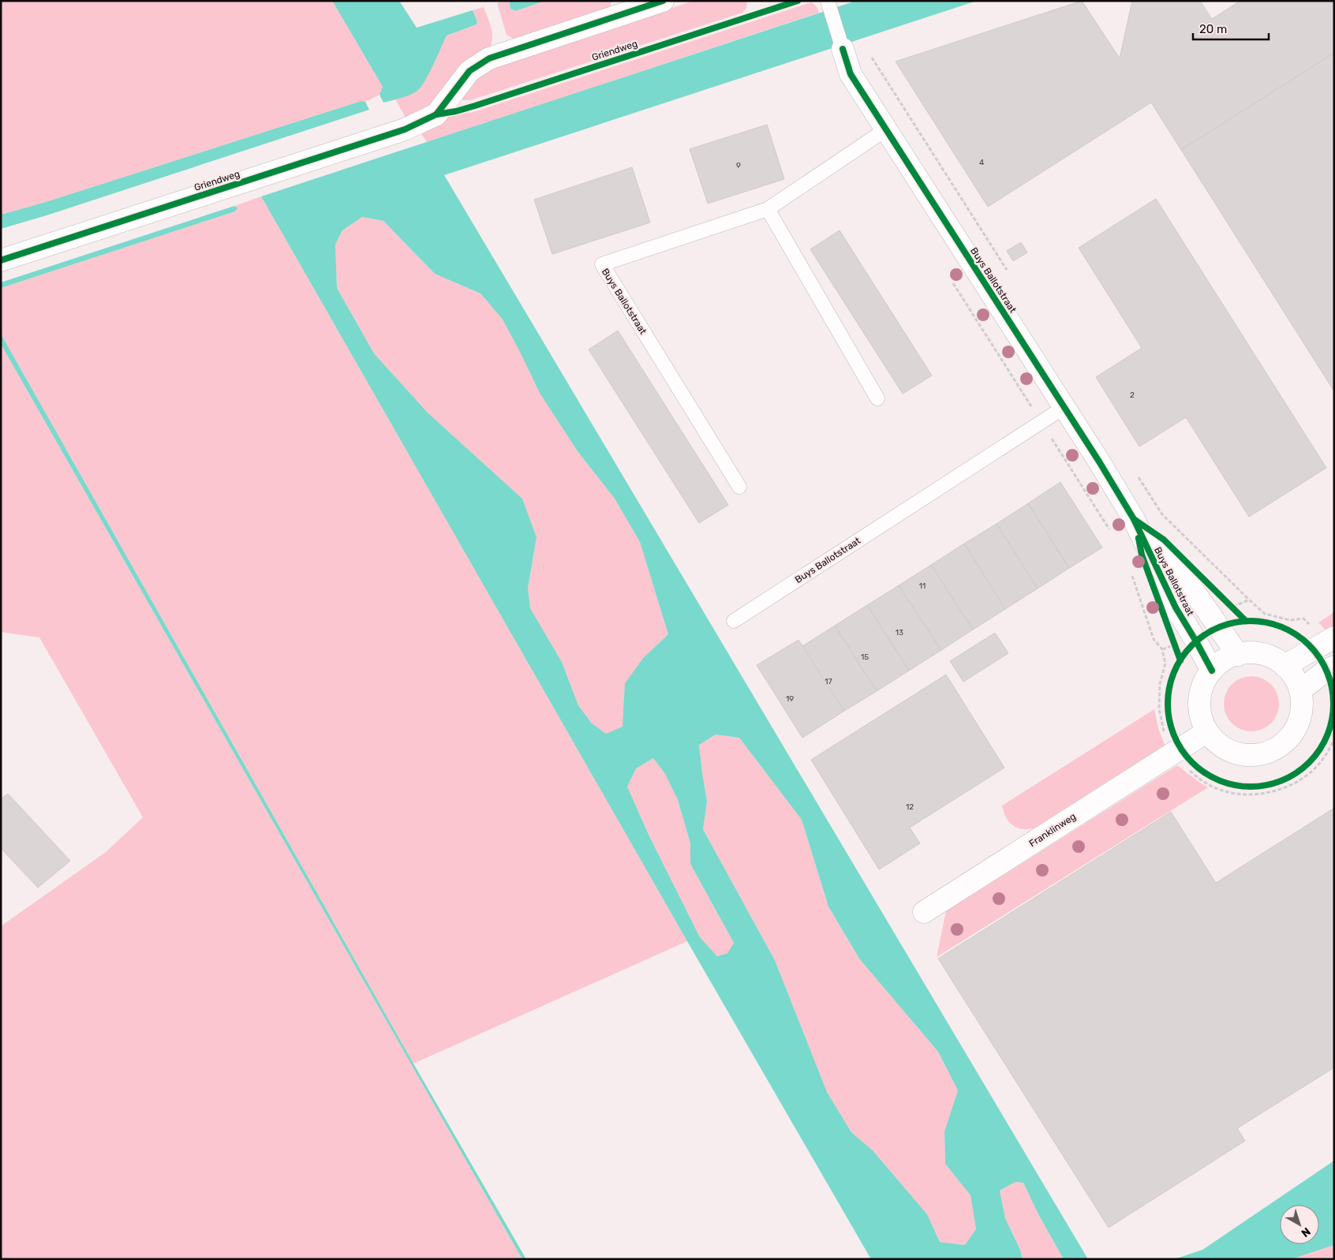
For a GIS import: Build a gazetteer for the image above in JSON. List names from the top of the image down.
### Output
{
  "streets": {
    "street": ["Griendweg", "Buys Ballotstraat", "Franklinweg"]
  },
  "crossings": [
    ["Buys Ballotstraat", "Franklinweg"]
  ],
  "house_numbers": [
    "4",
    "9",
    "2",
    "11",
    "13",
    "15",
    "17",
    "19",
    "12"
  ],
  "scale_bar": "20 m",
  "north": "bottom right"
}
